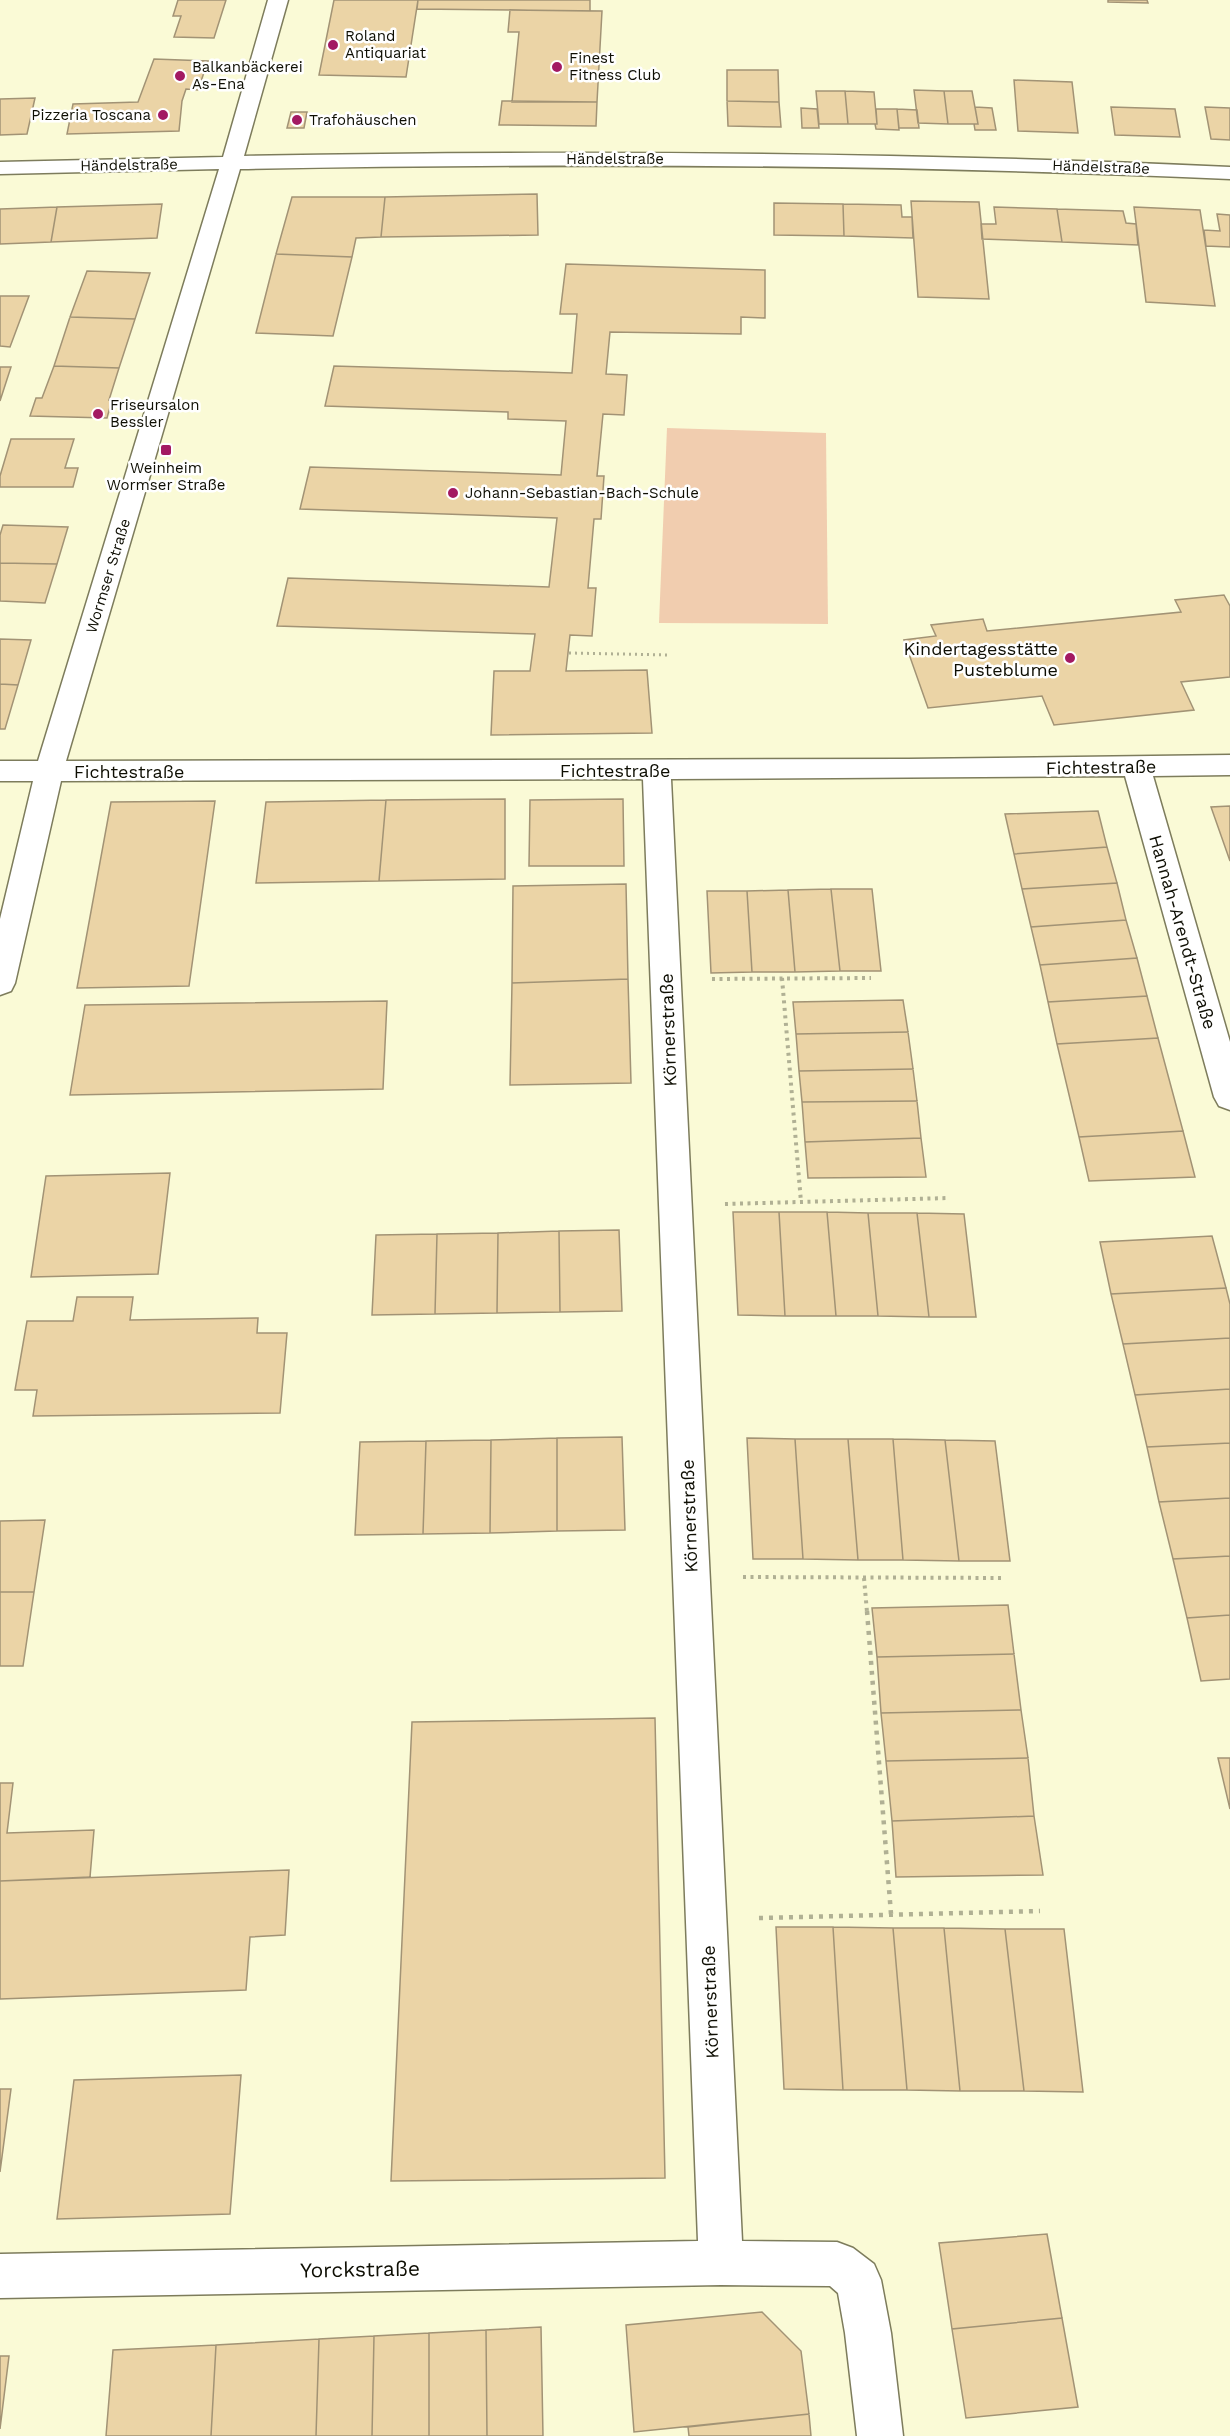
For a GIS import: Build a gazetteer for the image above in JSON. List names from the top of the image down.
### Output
{
  "streets": {
    "street": [
      "Händelstraße",
      "Wormser Straße",
      "Fichtestraße",
      "Hannah-Arendt-Straße",
      "Körnerstraße",
      "Yorckstraße"
    ]
  },
  "crossings": [
    ["Händelstraße", "Wormser Straße"],
    ["Wormser Straße", "Fichtestraße"],
    ["Fichtestraße", "Hannah-Arendt-Straße"],
    ["Fichtestraße", "Körnerstraße"],
    ["Körnerstraße", "Yorckstraße"]
  ],
  "places": {
    "other": [
      "Roland Antiquariat",
      "Finest Fitness Club",
      "Balkanbäckerei As-Ena",
      "Pizzeria Toscana",
      "Trafohäuschen",
      "Friseursalon Bessler",
      "Johann-Sebastian-Bach-Schule",
      "Kindertagesstätte Pusteblume"
    ],
    "transit": ["Weinheim Wormser Straße"]
  }
}
